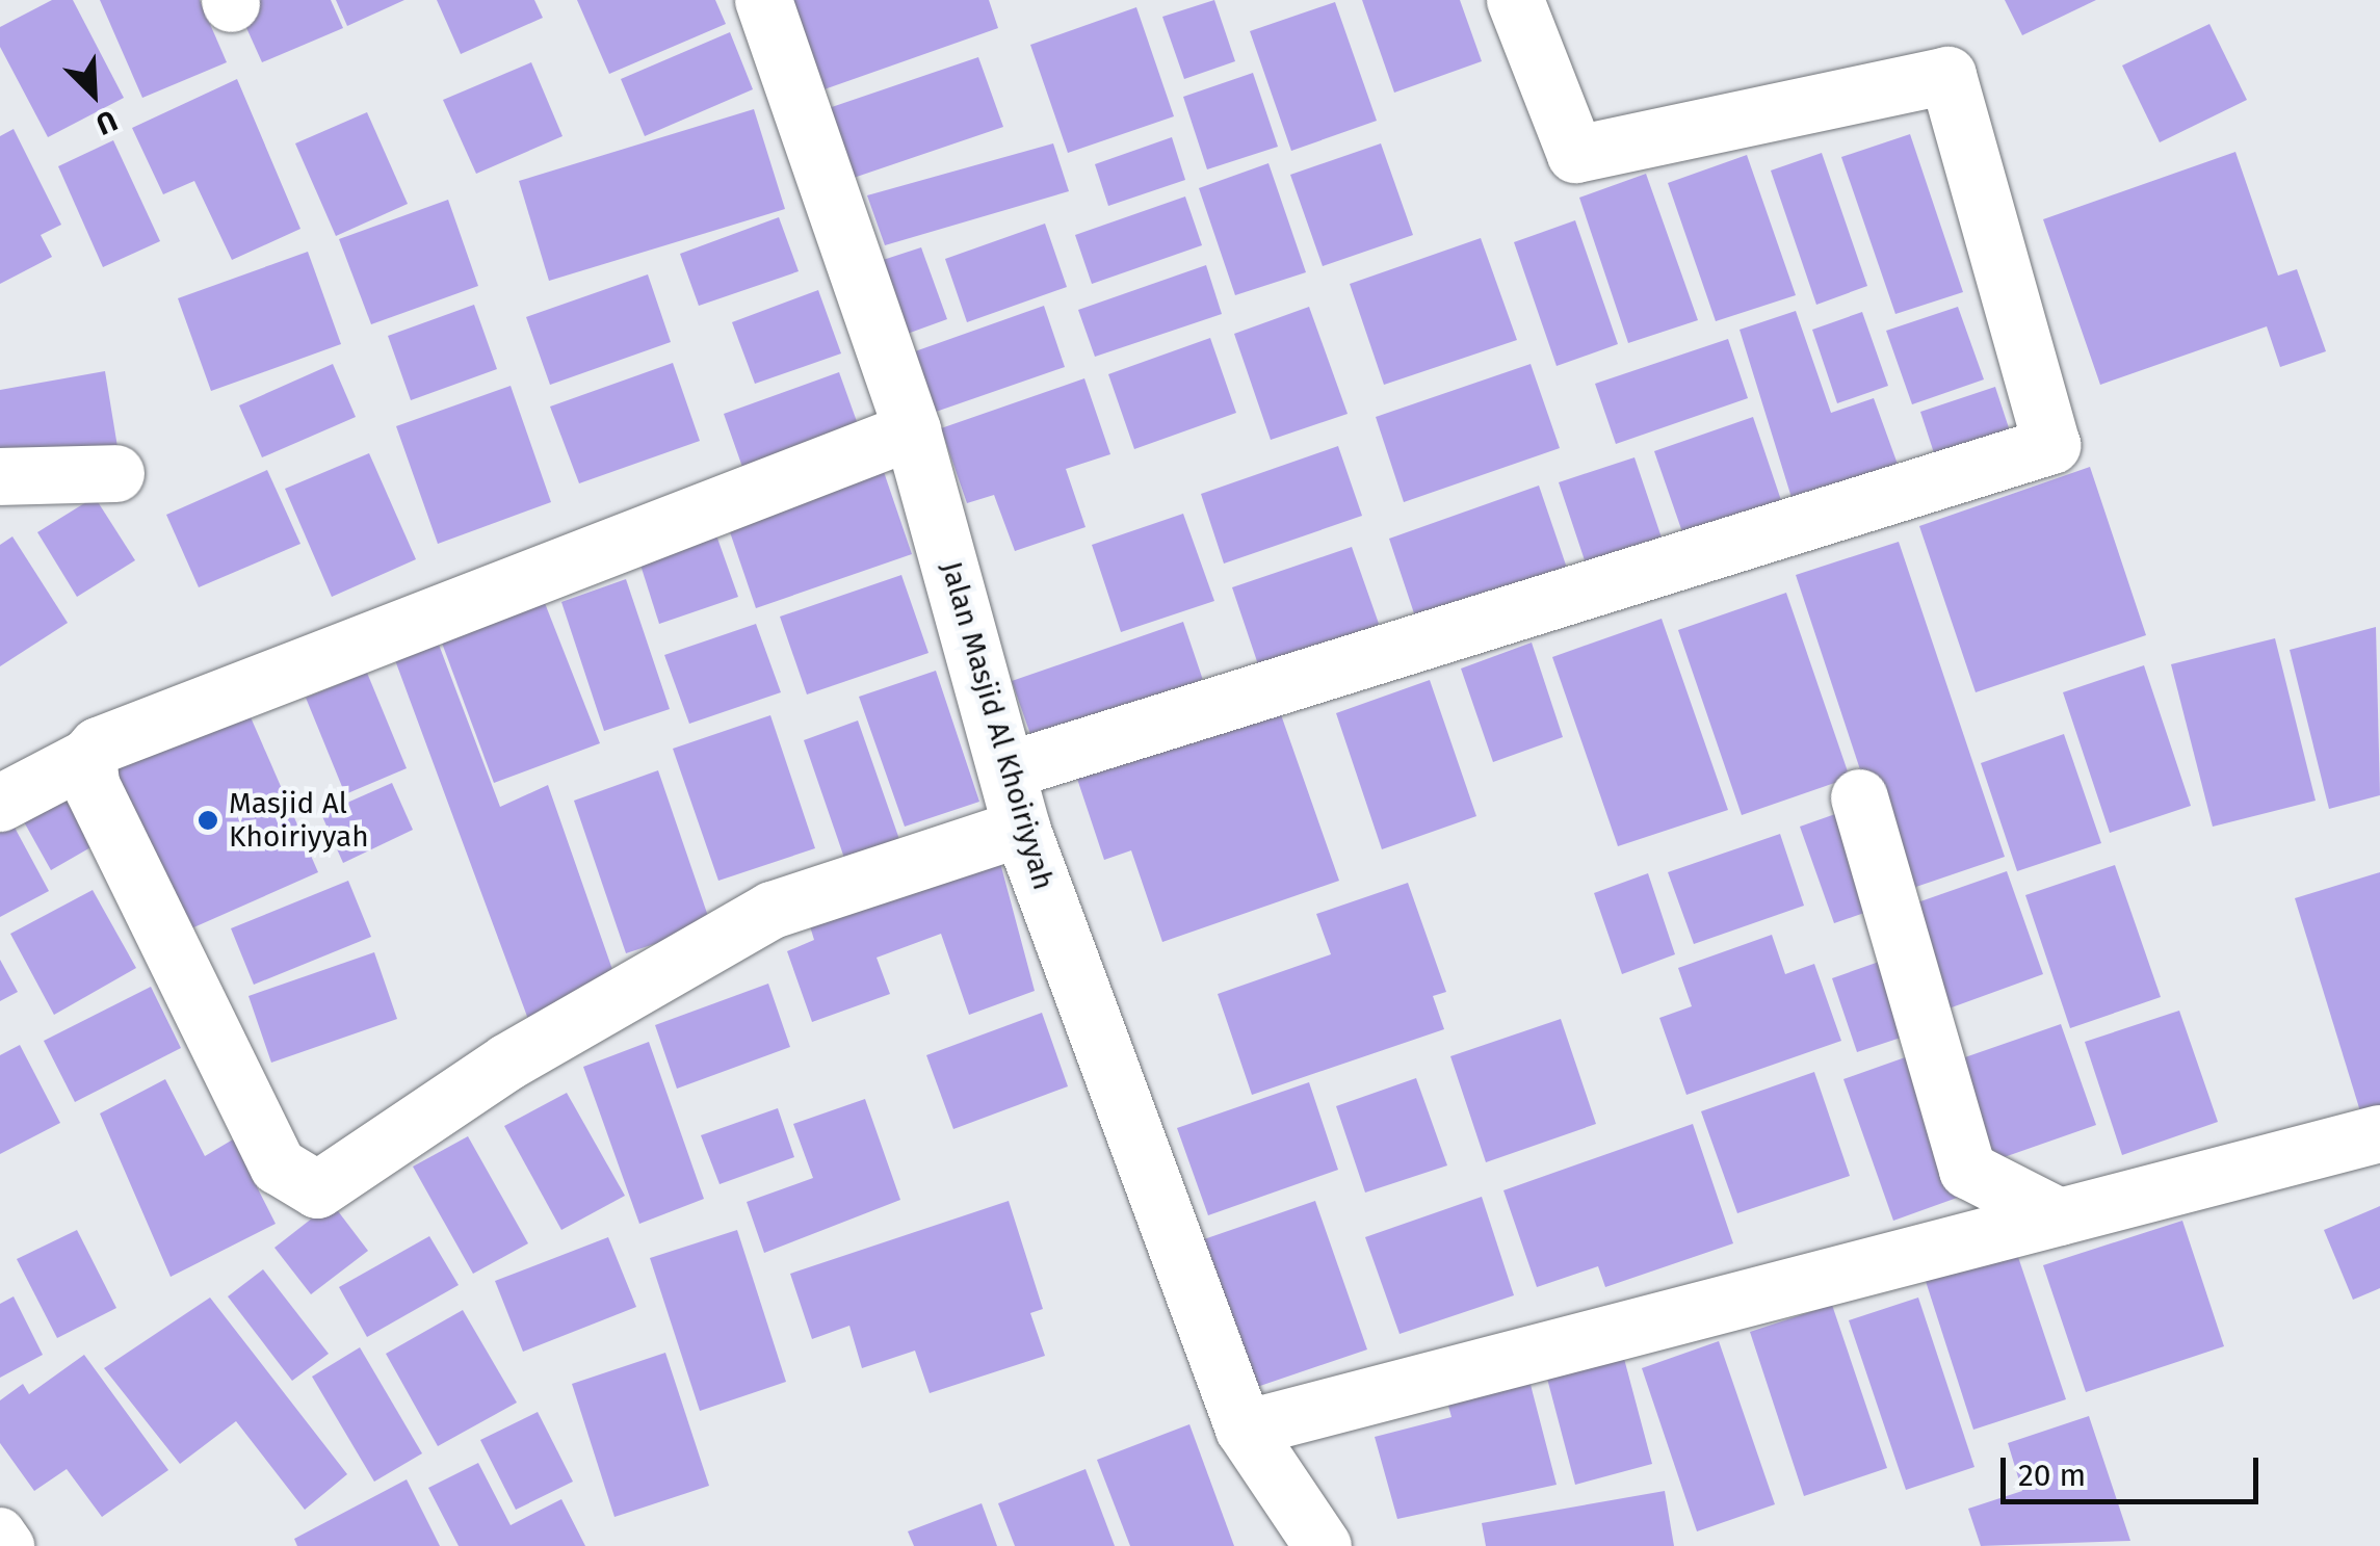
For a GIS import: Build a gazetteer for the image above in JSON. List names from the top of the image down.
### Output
{
  "streets": {
    "street": ["Jalan Masjid Al Khoiriyyah"]
  },
  "places": ["Masjid Al Khoiriyyah"],
  "scale_bar": "20 m",
  "north": "bottom right"
}
